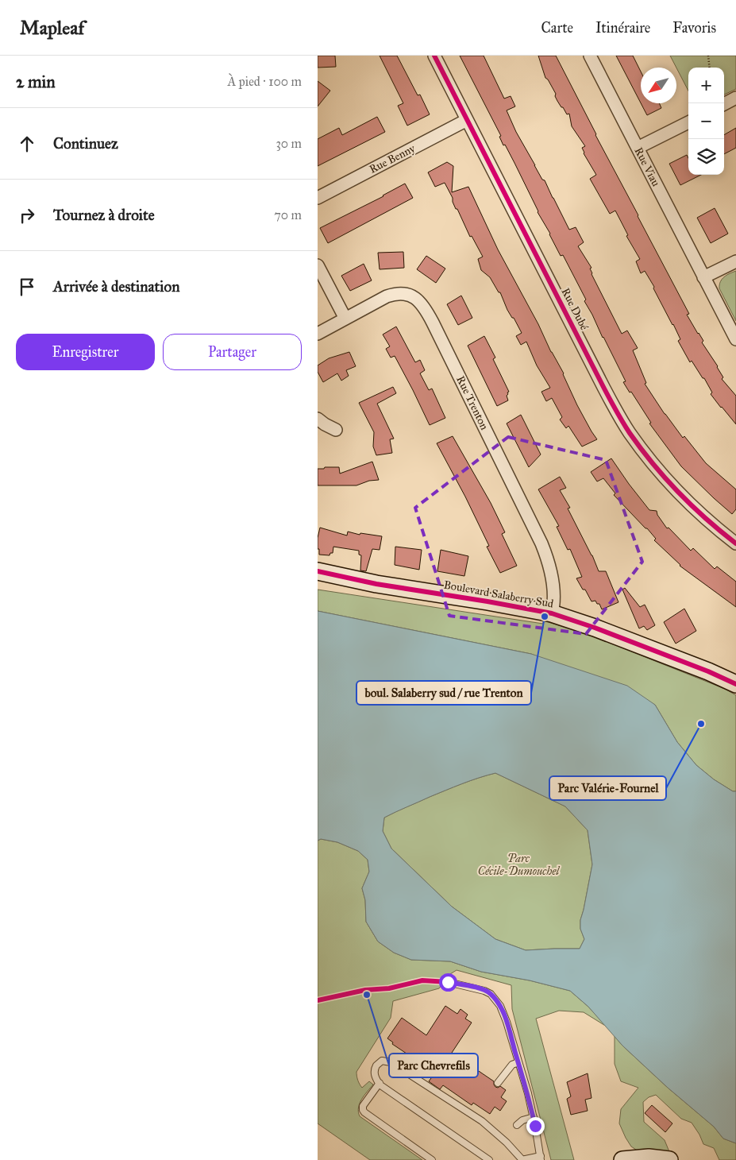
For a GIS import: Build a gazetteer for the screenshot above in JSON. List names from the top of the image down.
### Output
{
  "streets": {
    "street": [
      "Rue Benny",
      "Rue Viau",
      "Rue Dubé",
      "Rue Trenton",
      "Boulevard Salaberry Sud"
    ]
  },
  "crossings": [
    ["Rue Benny", "Rue Dubé"],
    ["Rue Trenton", "Boulevard Salaberry Sud"]
  ],
  "parks": ["Parc Cécile-Dumouchel"],
  "places": ["boul. Salaberry sud / rue Trenton", "Parc Valérie-Fournel", "Parc Chevrefils"],
  "north": "bottom left",
  "page": {
    "header": "Mapleaf",
    "nav": ["Carte", "Itinéraire", "Favoris"],
    "heading": ["2 min", "À pied · 100 m"],
    "map_buttons": ["+", "−"],
    "list": [
      ["Continuez", "30 m"],
      ["Tournez à droite", "70 m"],
      "Arrivée à destination"
    ],
    "buttons": ["Enregistrer", "Partager"]
  }
}
